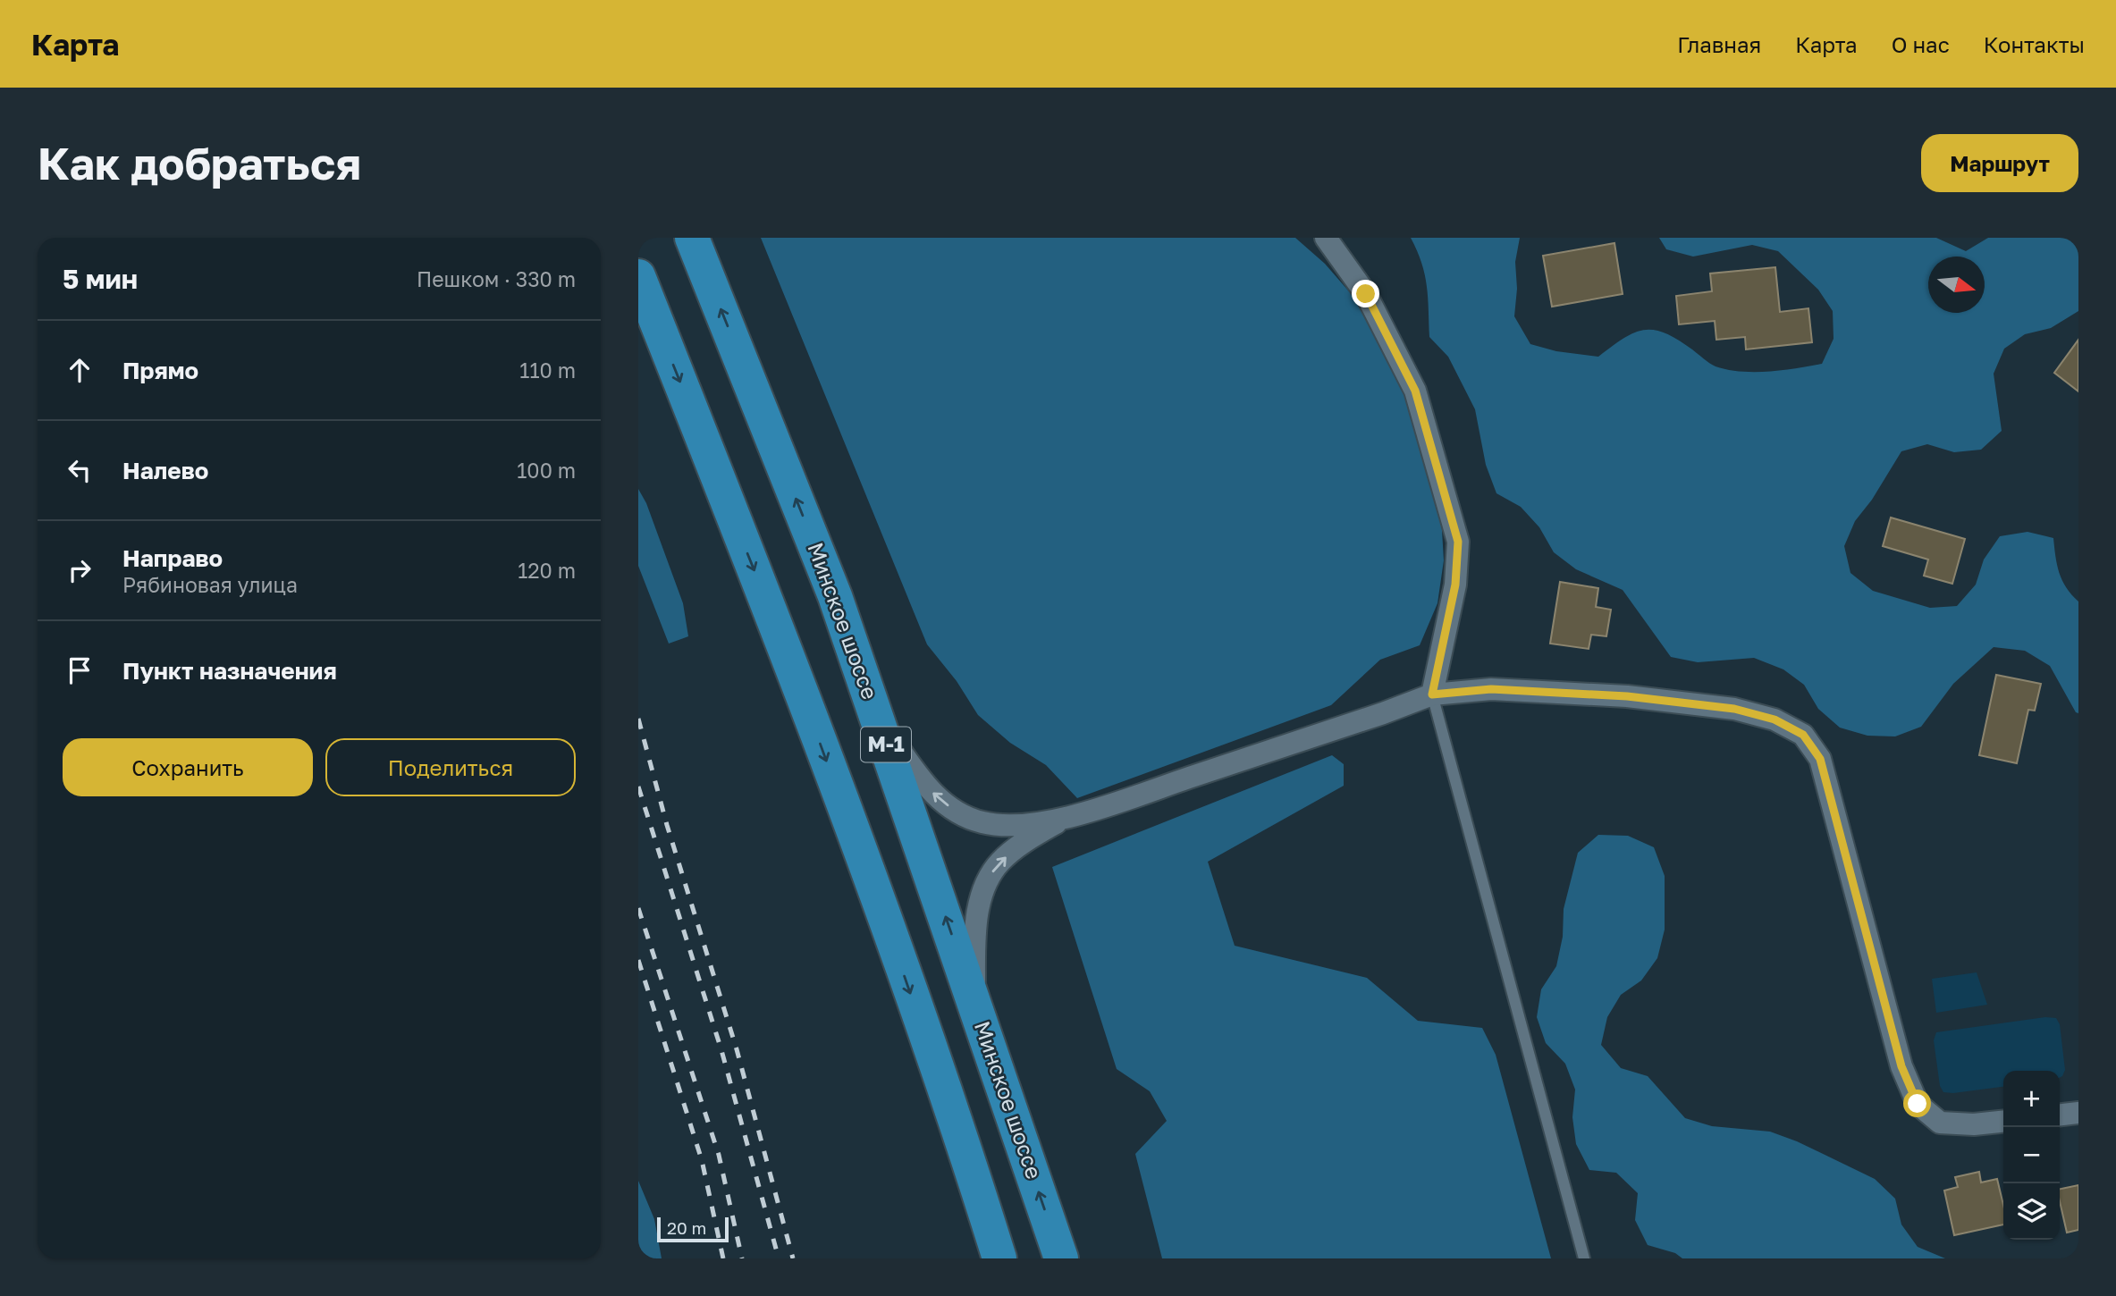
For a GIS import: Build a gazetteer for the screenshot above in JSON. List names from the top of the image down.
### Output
{
  "streets": {
    "highway": ["Минское шоссе", "М-1"]
  },
  "scale_bar": "20 m",
  "north": "right",
  "page": {
    "header": "Карта",
    "nav": [
      "Главная",
      "Карта",
      "О нас",
      "Контакты"
    ],
    "buttons": [
      "Маршрут",
      ["Сохранить", "Поделиться"]
    ],
    "title": "Как добраться",
    "heading": ["5 мин", "Пешком · 330 m"],
    "list": [
      ["Прямо", "110 m"],
      ["Налево", "100 m"],
      ["Направо", "Рябиновая улица", "120 m"],
      "Пункт назначения"
    ],
    "map_buttons": ["+", "−"],
    "scale": "20 m"
  }
}
